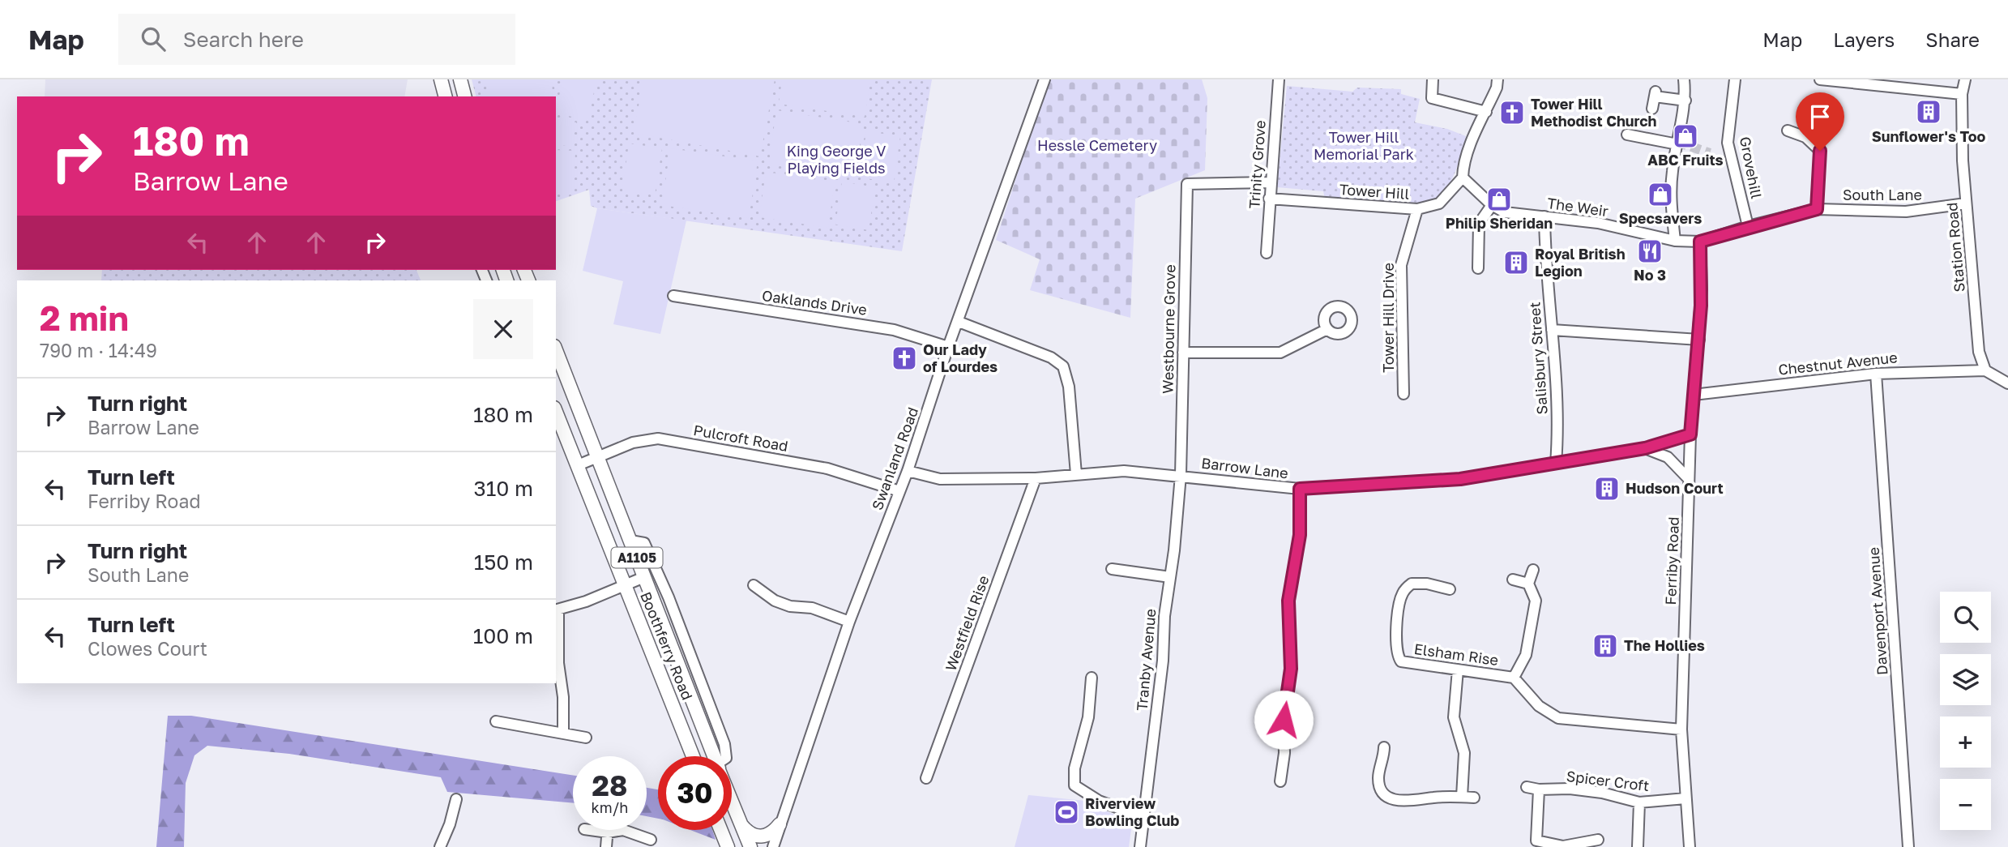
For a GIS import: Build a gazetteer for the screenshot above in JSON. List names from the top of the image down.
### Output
{
  "streets": {
    "main road": ["A1105", "Boothferry Road"],
    "street": [
      "Trinity Grove",
      "Grovehill",
      "Tower Hill",
      "South Lane",
      "The Weir",
      "Station Road",
      "Oaklands Drive",
      "Tower Hill Drive",
      "Westbourne Grove",
      "Salisbury Street",
      "Chestnut Avenue",
      "Pulcroft Road",
      "Swanland Road",
      "Barrow Lane",
      "Ferriby Road",
      "Davenport Avenue",
      "Westfield Rise",
      "Elsham Rise",
      "Tranby Avenue",
      "Spicer Croft"
    ]
  },
  "crossings": [
    ["Trinity Grove", "Tower Hill"],
    ["Trinity Grove", "Westbourne Grove"],
    ["Grovehill", "South Lane"],
    ["Tower Hill", "The Weir"],
    ["Tower Hill", "Tower Hill Drive"],
    ["South Lane", "The Weir"],
    ["South Lane", "Station Road"],
    ["South Lane", "Ferriby Road"],
    ["The Weir", "Salisbury Street"],
    ["The Weir", "Ferriby Road"],
    ["Station Road", "Chestnut Avenue"],
    ["Oaklands Drive", "Swanland Road"],
    ["Westbourne Grove", "Barrow Lane"],
    ["Westbourne Grove", "Tranby Avenue"],
    ["Salisbury Street", "Barrow Lane"],
    ["Chestnut Avenue", "Ferriby Road"],
    ["Chestnut Avenue", "Davenport Avenue"],
    ["Pulcroft Road", "Swanland Road"],
    ["Pulcroft Road", "Boothferry Road"],
    ["Swanland Road", "Barrow Lane"],
    ["Barrow Lane", "Ferriby Road"],
    ["Barrow Lane", "Westfield Rise"],
    ["Barrow Lane", "Tranby Avenue"],
    ["Ferriby Road", "Elsham Rise"],
    ["Ferriby Road", "Spicer Croft"]
  ],
  "parks": ["Tower Hill Memorial Park", "Hessle Cemetery", "King George V Playing Fields"],
  "places": {
    "building": [
      "Sunflower's Too",
      "Royal British Legion",
      "Hudson Court",
      "The Hollies"
    ],
    "church": ["Tower Hill Methodist Church", "Our Lady of Lourdes"],
    "shop": ["ABC Fruits", "Specsavers", "Philip Sheridan"],
    "restaurant": ["No 3"],
    "sports": ["Riverview Bowling Club"]
  },
  "page": {
    "header": "Map",
    "search": "Search here",
    "nav": ["Map", "Layers", "Share"],
    "turn": ["180 m", "Barrow Lane"],
    "heading": ["2 min", "790 m · 14:49"],
    "list": [
      {
        "name": "Turn right",
        "note": "Barrow Lane",
        "value": "180 m"
      },
      {
        "name": "Turn left",
        "note": "Ferriby Road",
        "value": "310 m"
      },
      {
        "name": "Turn right",
        "note": "South Lane",
        "value": "150 m"
      },
      {
        "name": "Turn left",
        "note": "Clowes Court",
        "value": "100 m"
      }
    ],
    "map_buttons": ["+", "−"],
    "speed": "28 km/h",
    "limit": "30"
  }
}
